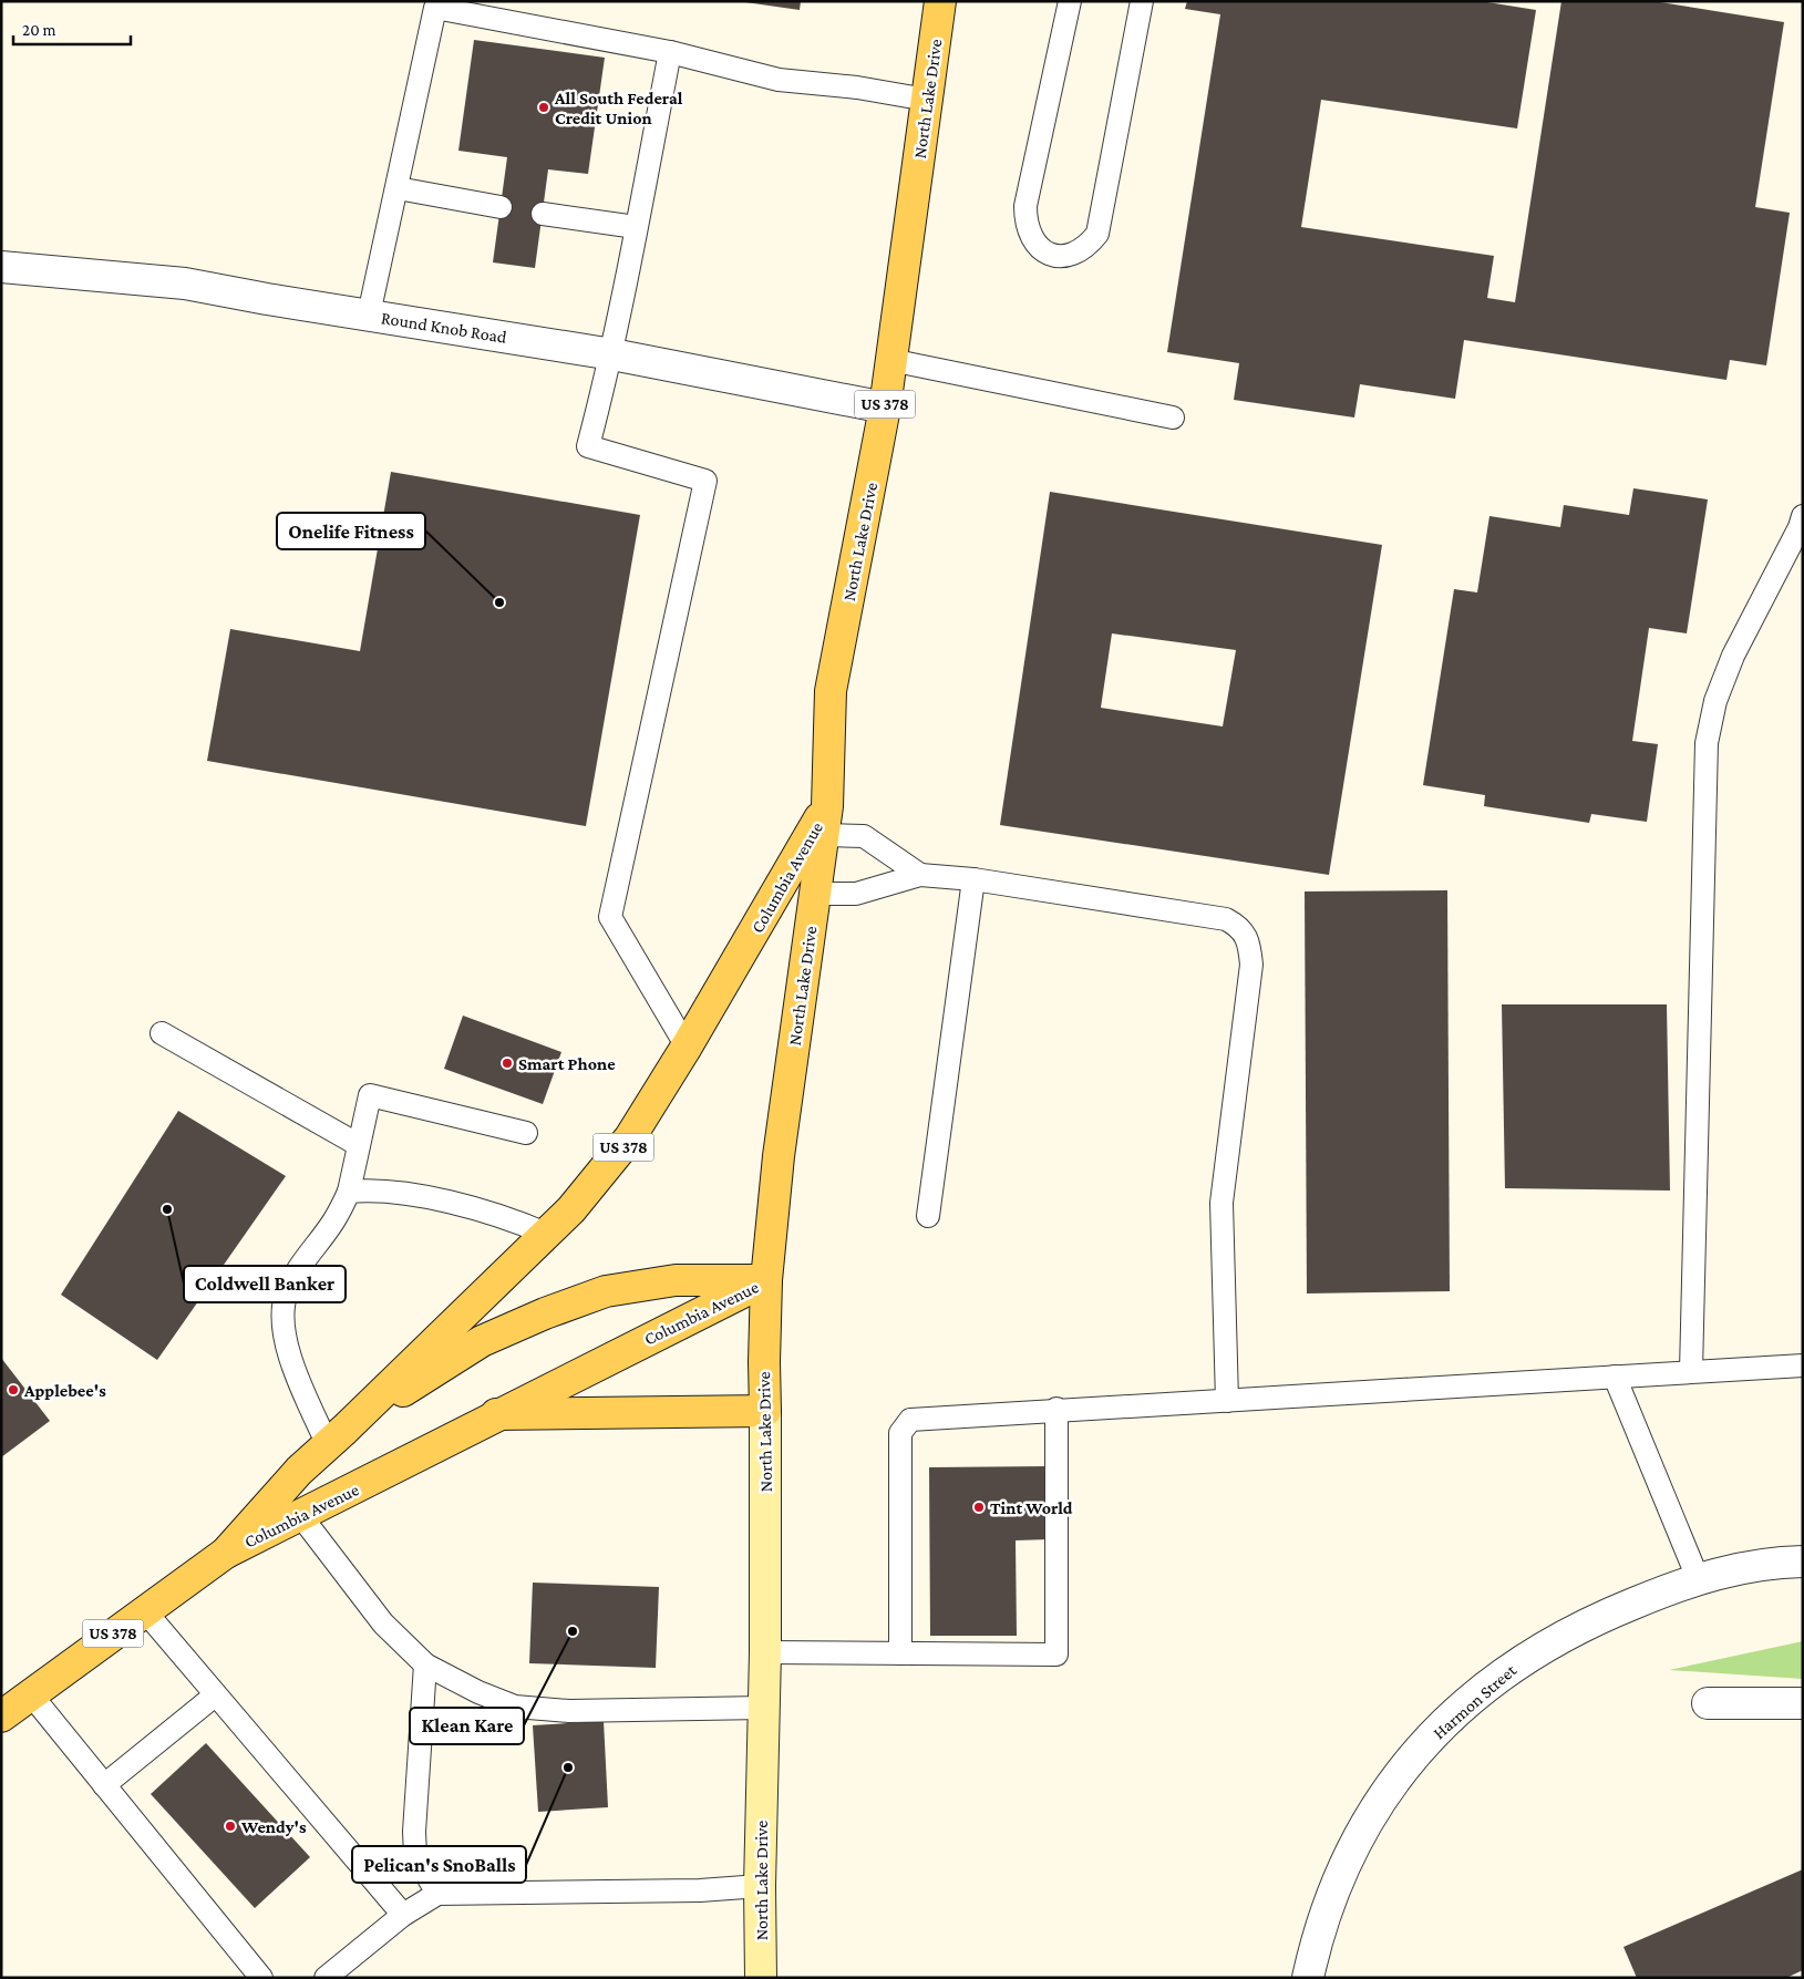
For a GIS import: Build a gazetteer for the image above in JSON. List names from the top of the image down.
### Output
{
  "streets": {
    "main road": ["North Lake Drive", "US 378", "Columbia Avenue"],
    "street": ["Round Knob Road", "Harmon Street"]
  },
  "crossings": [
    ["North Lake Drive", "Round Knob Road"],
    ["North Lake Drive", "Columbia Avenue"]
  ],
  "places": [
    "All South Federal Credit Union",
    "Onelife Fitness",
    "Smart Phone",
    "Coldwell Banker",
    "Applebee's",
    "Tint World",
    "Klean Kare",
    "Pelican's SnoBalls",
    "Wendy's"
  ],
  "scale_bar": "20 m"
}
